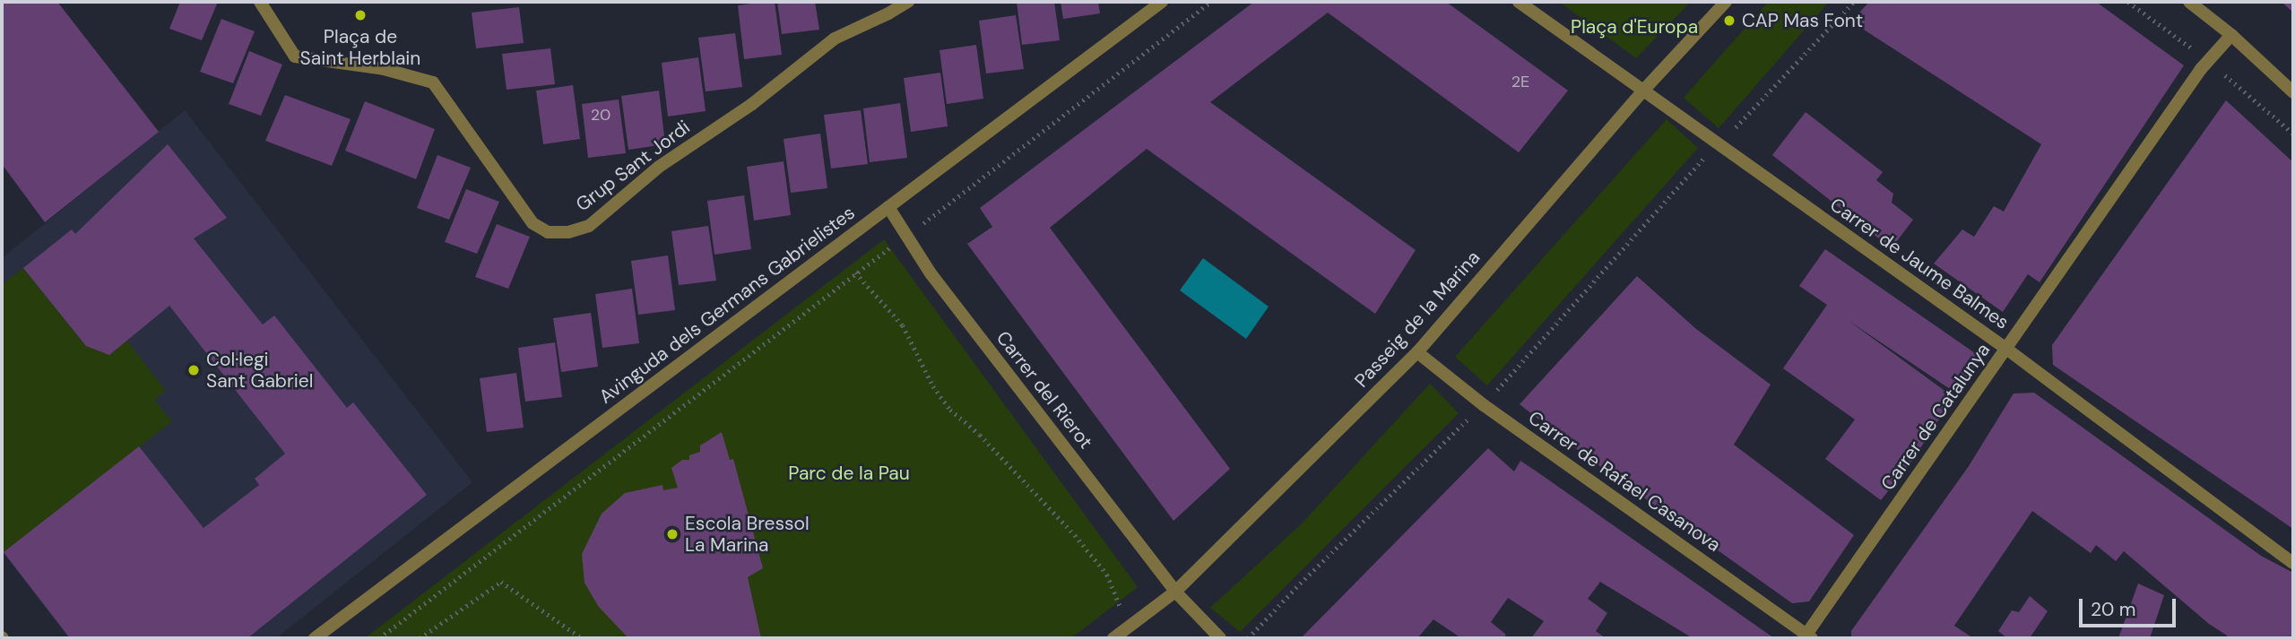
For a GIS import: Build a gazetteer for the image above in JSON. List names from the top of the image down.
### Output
{
  "streets": {
    "street": [
      "Grup Sant Jordi",
      "Carrer de Jaume Balmes",
      "Avinguda dels Germans Gabrielistes",
      "Passeig de la Marina",
      "Carrer del Rierot",
      "Carrer de Catalunya",
      "Carrer de Rafael Casanova"
    ]
  },
  "crossings": [
    ["Carrer de Jaume Balmes", "Passeig de la Marina"],
    ["Carrer de Jaume Balmes", "Carrer de Catalunya"],
    ["Avinguda dels Germans Gabrielistes", "Carrer del Rierot"],
    ["Passeig de la Marina", "Carrer del Rierot"],
    ["Passeig de la Marina", "Carrer de Rafael Casanova"],
    ["Carrer de Catalunya", "Carrer de Rafael Casanova"]
  ],
  "parks": ["Plaça d'Europa", "Parc de la Pau"],
  "places": [
    "Plaça de Saint Herblain",
    "CAP Mas Font",
    "Col·legi Sant Gabriel",
    "Escola Bressol La Marina"
  ],
  "house_numbers": ["2E", "20"],
  "scale_bar": "20 m"
}
